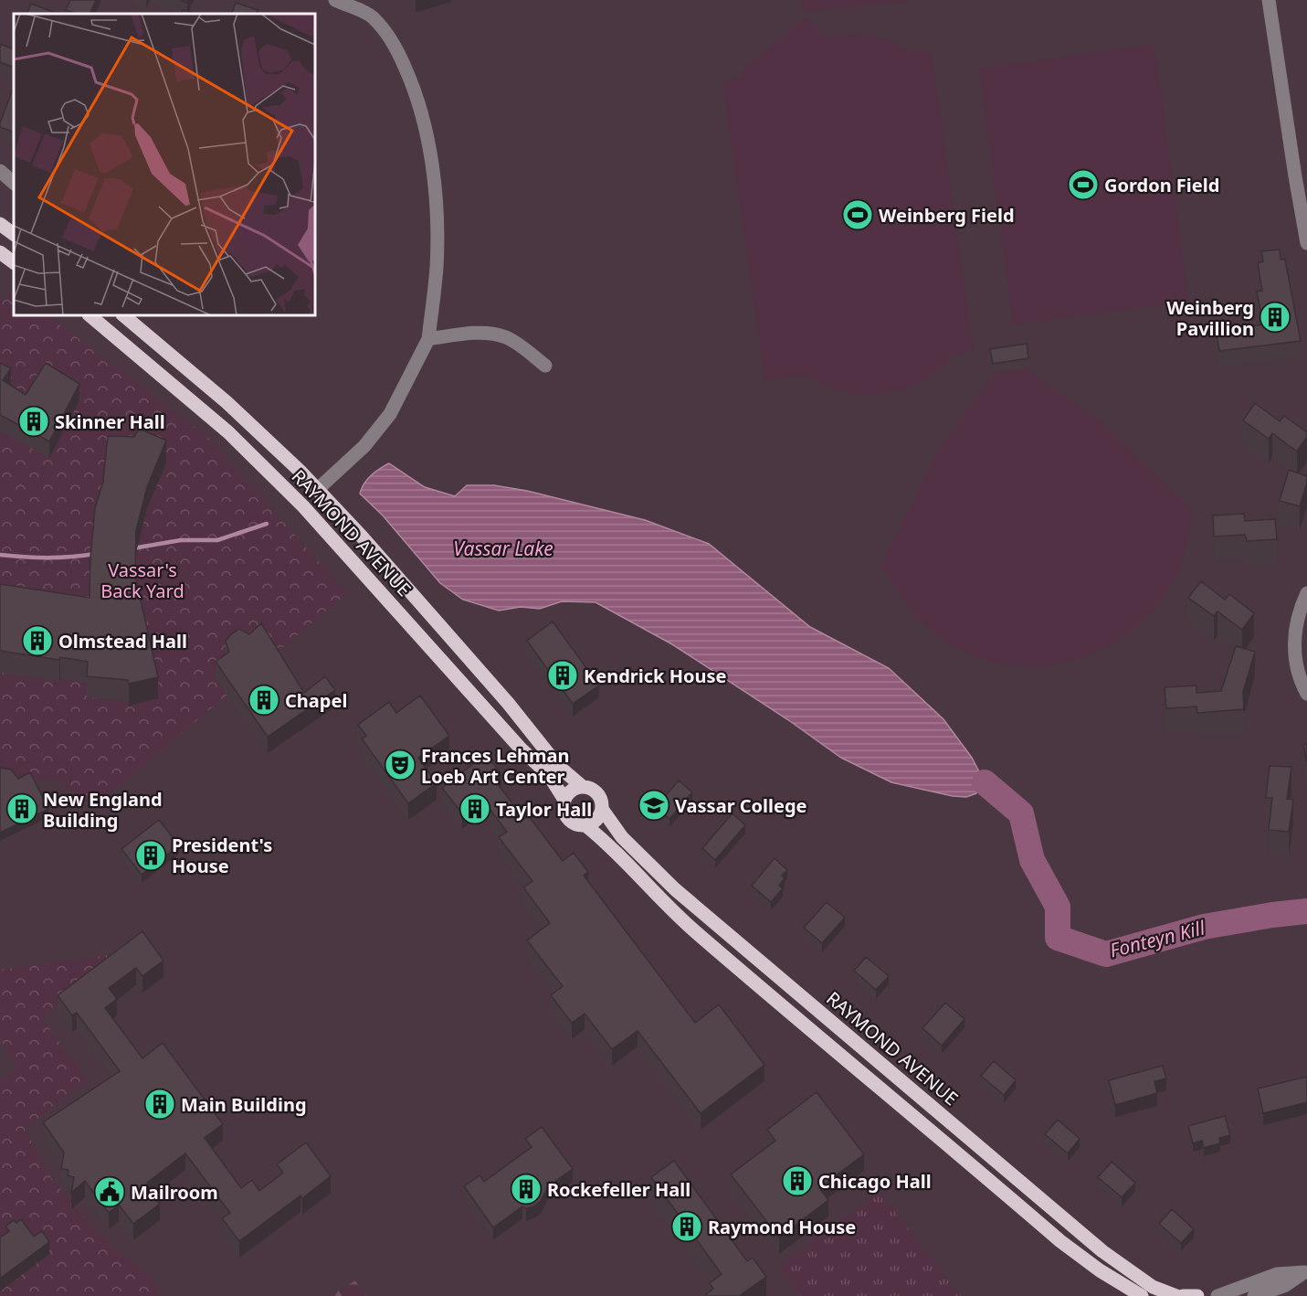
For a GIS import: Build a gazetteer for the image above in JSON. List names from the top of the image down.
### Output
{
  "streets": {
    "main road": ["RAYMOND AVENUE"]
  },
  "water": ["Vassar Lake", "Fonteyn Kill"],
  "parks": ["Vassar's Back Yard"],
  "places": {
    "sports": ["Gordon Field", "Weinberg Field"],
    "building": [
      "Weinberg Pavillion",
      "Skinner Hall",
      "Olmstead Hall",
      "Kendrick House",
      "Chapel",
      "New England Building",
      "Taylor Hall",
      "President's House",
      "Main Building",
      "Chicago Hall",
      "Rockefeller Hall",
      "Raymond House"
    ],
    "theatre": ["Frances Lehman Loeb Art Center"],
    "school or university": ["Vassar College"],
    "public building": ["Mailroom"]
  }
}
